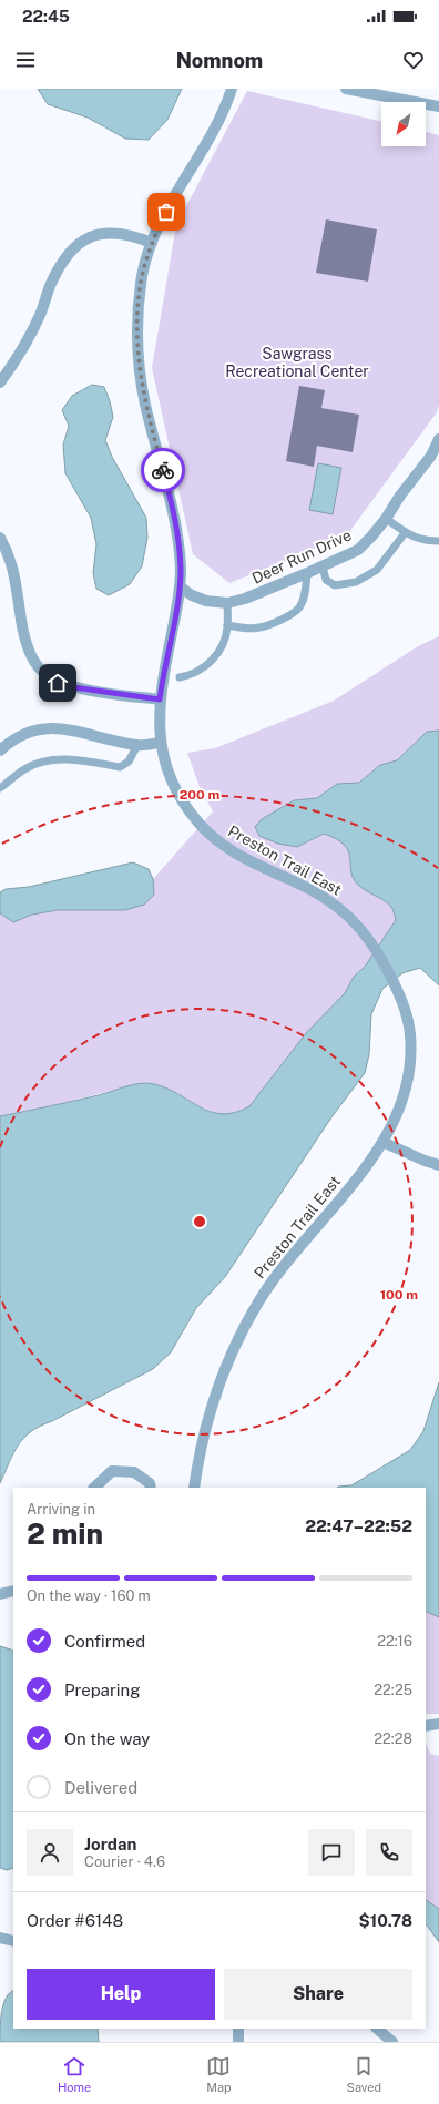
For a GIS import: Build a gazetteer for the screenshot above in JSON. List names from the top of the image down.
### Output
{
  "streets": {
    "street": ["Deer Run Drive", "Preston Trail East"]
  },
  "crossings": [
    ["Deer Run Drive", "Preston Trail East"]
  ],
  "parks": ["Sawgrass Recreational Center"],
  "north": "bottom left",
  "page": {
    "status": "22:45",
    "header": "Nomnom",
    "heading": ["2 min", "Arriving in", "22:47–22:52"],
    "panel": [
      "Jordan",
      "Courier · 4.6",
      "Order #6148",
      "$10.78"
    ],
    "bar": "On the way · 160 m",
    "list": [
      ["Confirmed", "22:16"],
      ["Preparing", "22:25"],
      ["On the way", "22:28"],
      "Delivered"
    ],
    "buttons": ["Help", "Share"],
    "tabs": ["Home", "Map", "Saved"]
  },
  "rings": ["200 m", "100 m"]
}
